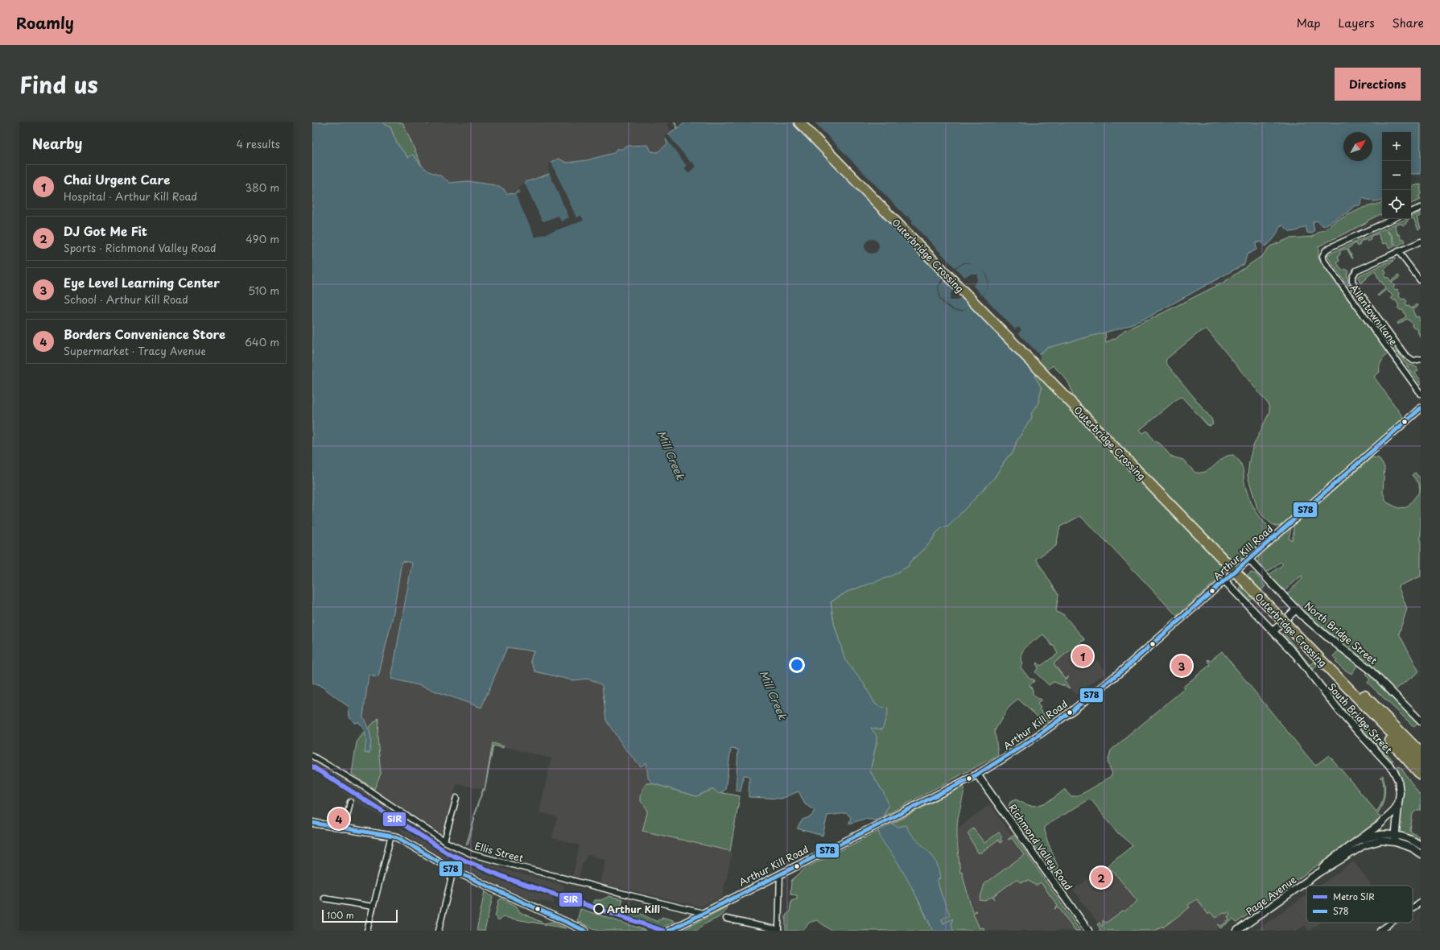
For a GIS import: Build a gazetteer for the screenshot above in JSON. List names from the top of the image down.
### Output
{
  "streets": {
    "highway": ["Outerbridge Crossing"],
    "street": [
      "Allentown Lane",
      "Arthur Kill Road",
      "North Bridge Street",
      "South Bridge Street",
      "Richmond Valley Road",
      "Ellis Street",
      "Page Avenue"
    ]
  },
  "crossings": [
    ["Arthur Kill Road", "North Bridge Street"],
    ["Arthur Kill Road", "South Bridge Street"],
    ["Arthur Kill Road", "Richmond Valley Road"],
    ["Arthur Kill Road", "Ellis Street"],
    ["South Bridge Street", "Page Avenue"]
  ],
  "water": ["Mill Creek"],
  "places": ["Arthur Kill"],
  "lines": ["transit line S78", "metro line SIR"],
  "legend": ["Metro SIR", "S78"],
  "scale_bar": "100 m",
  "north": "top right",
  "page": {
    "header": "Roamly",
    "nav": ["Map", "Layers", "Share"],
    "title": "Find us",
    "buttons": "Directions",
    "heading": ["Nearby", "4 results"],
    "map_buttons": ["+", "−"],
    "list": [
      {
        "mark": "1",
        "name": "Chai Urgent Care",
        "note": "Hospital · Arthur Kill Road",
        "value": "380 m"
      },
      {
        "mark": "2",
        "name": "DJ Got Me Fit",
        "note": "Sports · Richmond Valley Road",
        "value": "490 m"
      },
      {
        "mark": "3",
        "name": "Eye Level Learning Center",
        "note": "School · Arthur Kill Road",
        "value": "510 m"
      },
      {
        "mark": "4",
        "name": "Borders Convenience Store",
        "note": "Supermarket · Tracy Avenue",
        "value": "640 m"
      }
    ],
    "pins": [
      "1",
      "3",
      "4",
      "2"
    ],
    "scale": "100 m"
  }
}
